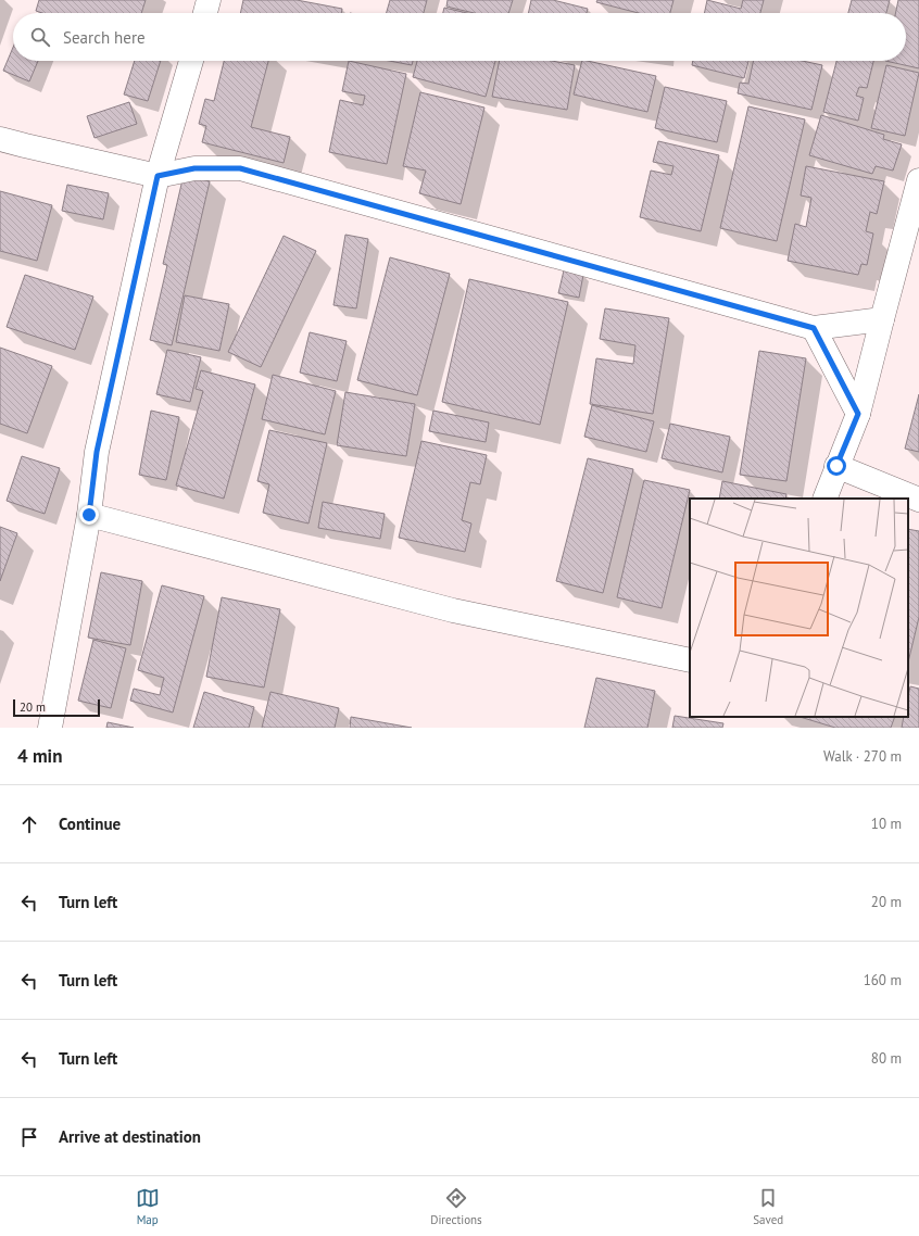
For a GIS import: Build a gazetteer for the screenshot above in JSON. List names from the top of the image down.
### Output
{
  "scale_bar": "20 m",
  "page": {
    "search": "Search here",
    "scale": "20 m",
    "heading": ["4 min", "Walk · 270 m"],
    "list": [
      ["Continue", "10 m"],
      ["Turn left", "20 m"],
      ["Turn left", "160 m"],
      ["Turn left", "80 m"],
      "Arrive at destination"
    ],
    "nav": ["Map", "Directions", "Saved"]
  }
}
